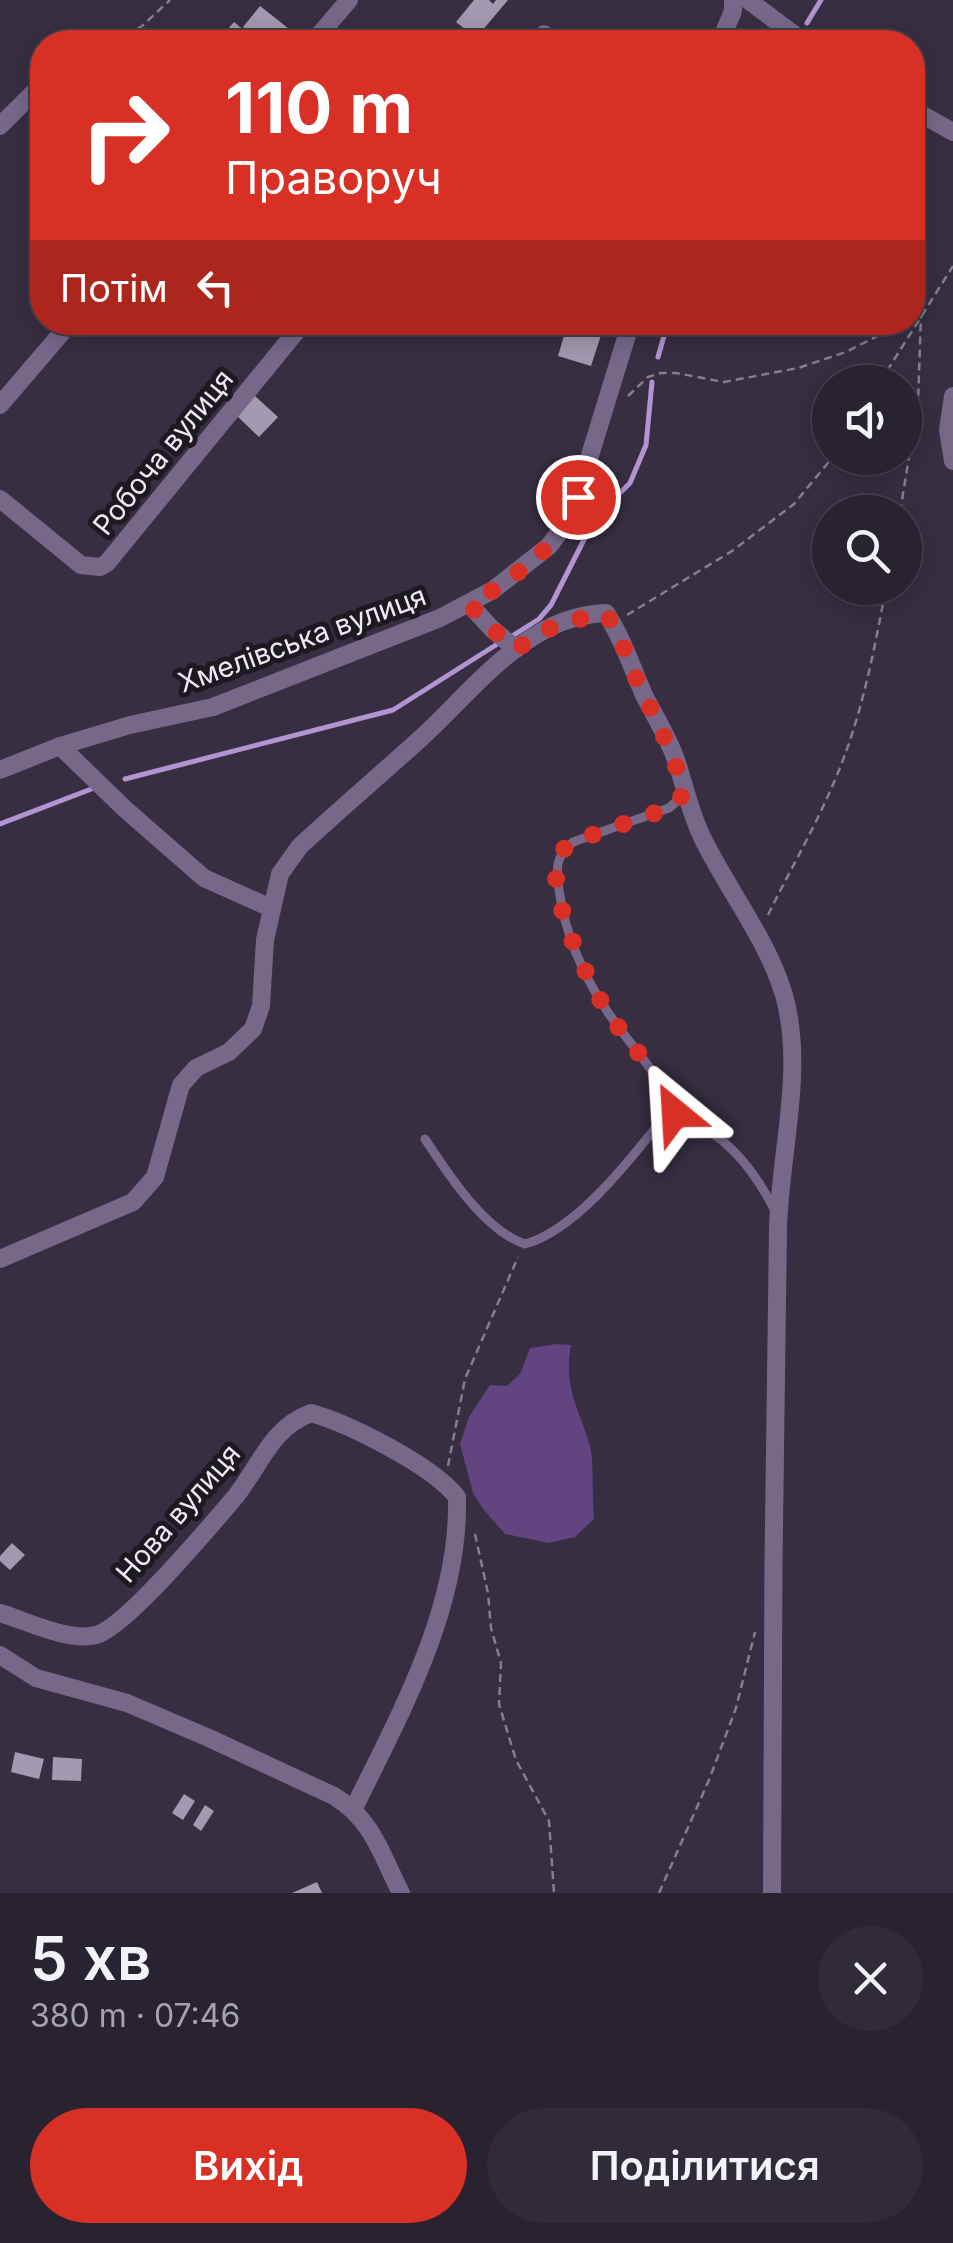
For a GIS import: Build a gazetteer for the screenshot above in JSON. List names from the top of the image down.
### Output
{
  "streets": {
    "street": ["Робоча вулиця", "Хмелівська вулиця", "Нова вулиця"]
  },
  "page": {
    "turn": ["110 m", "Праворуч"],
    "then": "Потім",
    "heading": ["5 хв", "380 m · 07:46"],
    "buttons": ["Вихід", "Поділитися"]
  }
}
